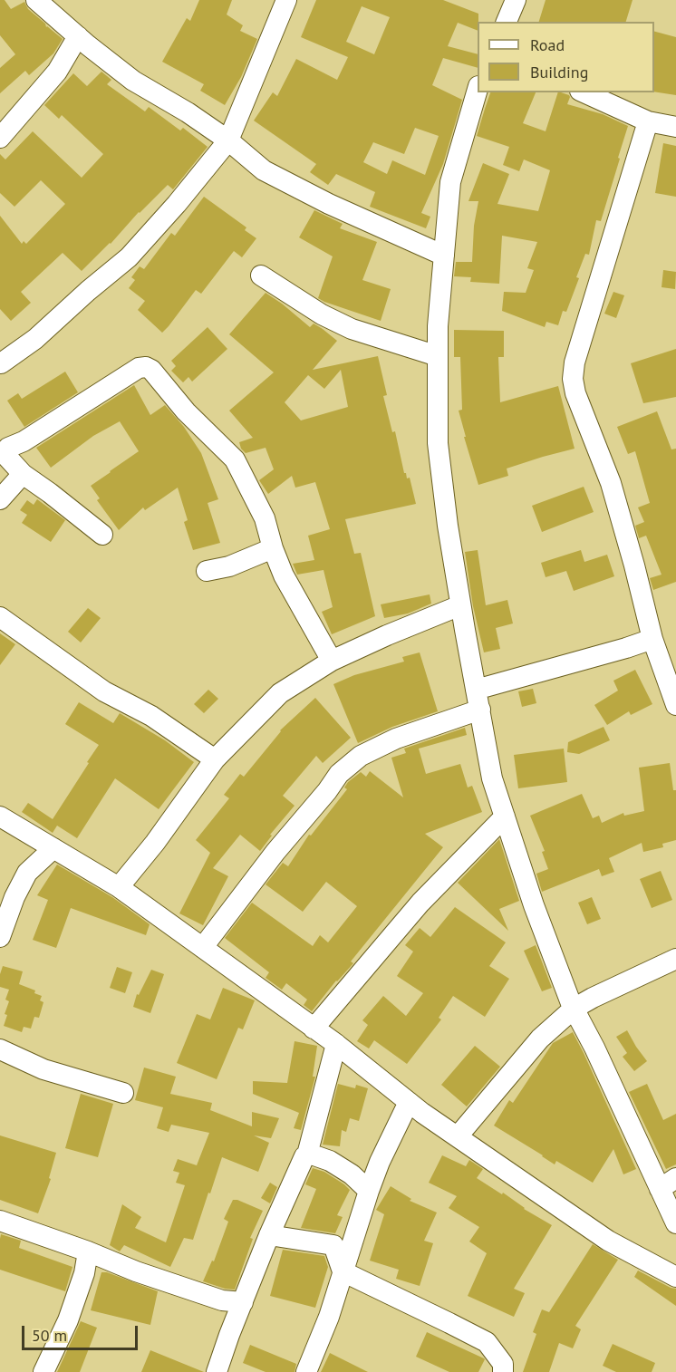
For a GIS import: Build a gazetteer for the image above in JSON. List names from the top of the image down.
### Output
{
  "legend": ["Road", "Building"],
  "scale_bar": "50 m"
}
